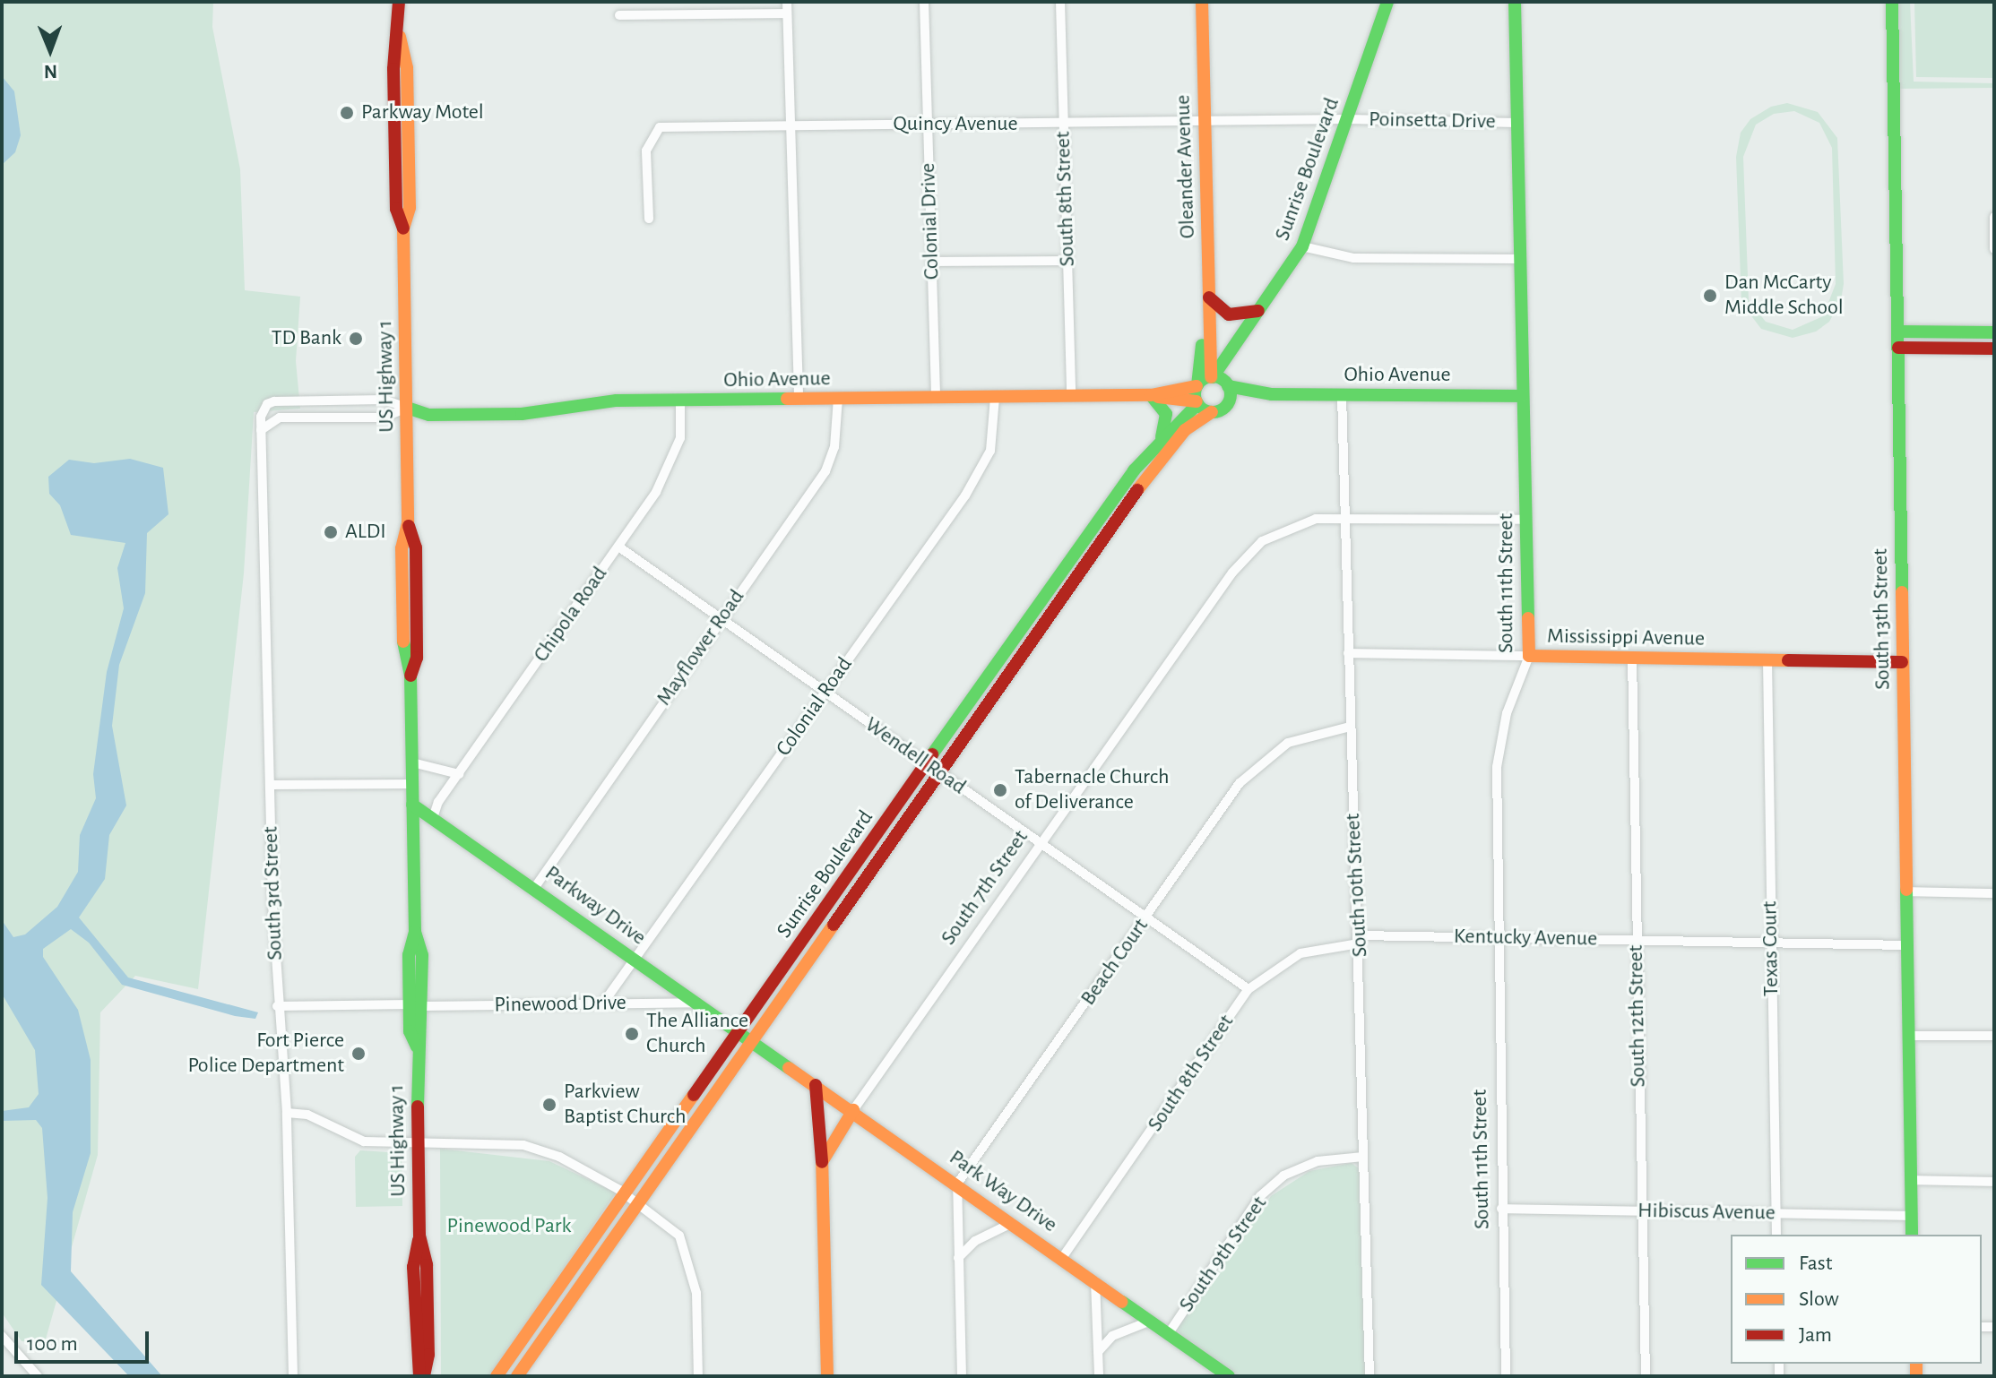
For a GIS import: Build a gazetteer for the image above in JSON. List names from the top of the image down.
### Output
{
  "streets": {
    "street": [
      "Poinsetta Drive",
      "Quincy Avenue",
      "Oleander Avenue",
      "Sunrise Boulevard",
      "South 8th Street",
      "Colonial Drive",
      "Ohio Avenue",
      "US Highway 1",
      "South 11th Street",
      "Chipola Road",
      "South 13th Street",
      "Mississippi Avenue",
      "Mayflower Road",
      "Colonial Road",
      "Wendell Road",
      "South 10th Street",
      "South 7th Street",
      "South 3rd Street",
      "Parkway Drive",
      "Kentucky Avenue",
      "Texas Court",
      "Beach Court",
      "Pinewood Drive",
      "South 12th Street",
      "Park Way Drive",
      "Hibiscus Avenue",
      "South 9th Street"
    ]
  },
  "crossings": [
    ["Poinsetta Drive", "Quincy Avenue"],
    ["Poinsetta Drive", "Sunrise Boulevard"],
    ["Poinsetta Drive", "South 11th Street"],
    ["Quincy Avenue", "Oleander Avenue"],
    ["Quincy Avenue", "Sunrise Boulevard"],
    ["Quincy Avenue", "South 8th Street"],
    ["Quincy Avenue", "Colonial Drive"],
    ["Oleander Avenue", "Sunrise Boulevard"],
    ["Oleander Avenue", "Ohio Avenue"],
    ["Sunrise Boulevard", "Ohio Avenue"],
    ["Sunrise Boulevard", "Wendell Road"],
    ["Sunrise Boulevard", "Parkway Drive"],
    ["Sunrise Boulevard", "Park Way Drive"],
    ["South 8th Street", "Ohio Avenue"],
    ["South 8th Street", "Wendell Road"],
    ["South 8th Street", "South 10th Street"],
    ["South 8th Street", "Kentucky Avenue"],
    ["South 8th Street", "Park Way Drive"],
    ["Colonial Drive", "Ohio Avenue"],
    ["Ohio Avenue", "US Highway 1"],
    ["Ohio Avenue", "South 11th Street"],
    ["Ohio Avenue", "Chipola Road"],
    ["Ohio Avenue", "Mayflower Road"],
    ["Ohio Avenue", "Colonial Road"],
    ["Ohio Avenue", "South 10th Street"],
    ["Ohio Avenue", "South 3rd Street"],
    ["US Highway 1", "Parkway Drive"],
    ["US Highway 1", "Pinewood Drive"],
    ["South 11th Street", "Mississippi Avenue"],
    ["South 11th Street", "South 7th Street"],
    ["South 11th Street", "Kentucky Avenue"],
    ["South 11th Street", "Hibiscus Avenue"],
    ["Chipola Road", "Wendell Road"],
    ["Chipola Road", "Parkway Drive"],
    ["South 13th Street", "Mississippi Avenue"],
    ["South 13th Street", "Kentucky Avenue"],
    ["South 13th Street", "Hibiscus Avenue"],
    ["Mississippi Avenue", "South 10th Street"],
    ["Mississippi Avenue", "Texas Court"],
    ["Mississippi Avenue", "South 12th Street"],
    ["Mayflower Road", "Wendell Road"],
    ["Mayflower Road", "Parkway Drive"],
    ["Colonial Road", "Wendell Road"],
    ["Colonial Road", "Parkway Drive"],
    ["Colonial Road", "Pinewood Drive"],
    ["Wendell Road", "South 7th Street"],
    ["Wendell Road", "Beach Court"],
    ["South 10th Street", "South 7th Street"],
    ["South 10th Street", "Kentucky Avenue"],
    ["South 10th Street", "Beach Court"],
    ["South 10th Street", "South 9th Street"],
    ["South 7th Street", "Park Way Drive"],
    ["South 3rd Street", "Pinewood Drive"],
    ["Parkway Drive", "Pinewood Drive"],
    ["Parkway Drive", "Park Way Drive"],
    ["Kentucky Avenue", "Texas Court"],
    ["Kentucky Avenue", "South 12th Street"],
    ["Texas Court", "Hibiscus Avenue"],
    ["Beach Court", "Park Way Drive"],
    ["South 12th Street", "Hibiscus Avenue"],
    ["Park Way Drive", "South 9th Street"]
  ],
  "parks": ["Pinewood Park"],
  "places": [
    "Parkway Motel",
    "Dan McCarty Middle School",
    "TD Bank",
    "ALDI",
    "Tabernacle Church of Deliverance",
    "The Alliance Church",
    "Fort Pierce Police Department",
    "Parkview Baptist Church"
  ],
  "legend": ["Fast", "Slow", "Jam"],
  "scale_bar": "100 m",
  "north": "bottom"
}
